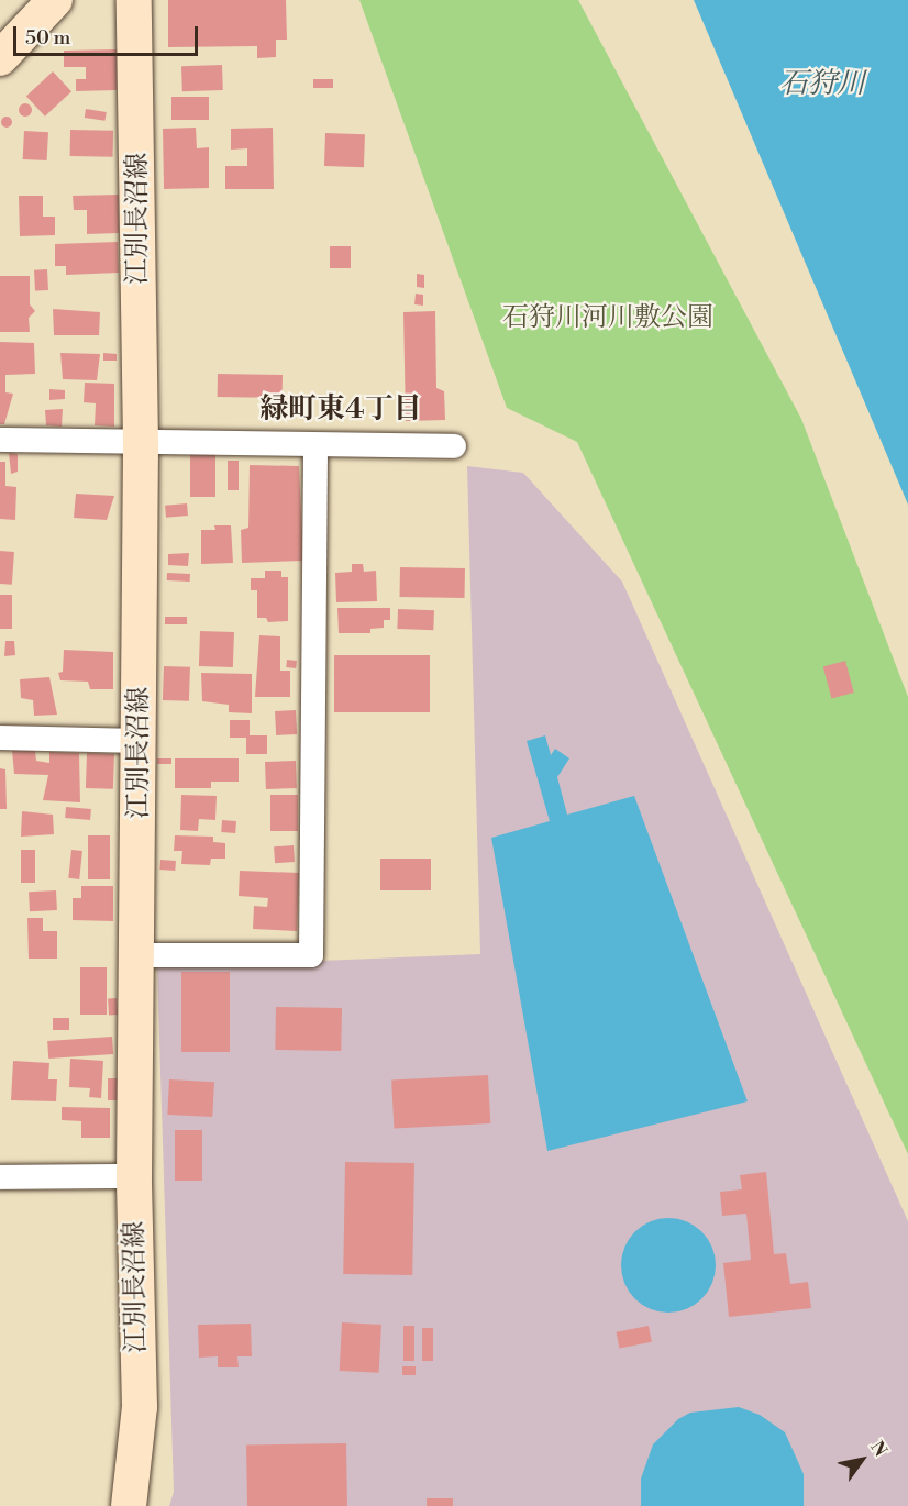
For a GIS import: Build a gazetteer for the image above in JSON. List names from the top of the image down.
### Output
{
  "streets": {
    "main road": ["江別長沼線"]
  },
  "districts": ["緑町東4丁目"],
  "water": ["石狩川"],
  "parks": ["石狩川河川敷公園"],
  "scale_bar": "50 m",
  "north": "top right"
}
